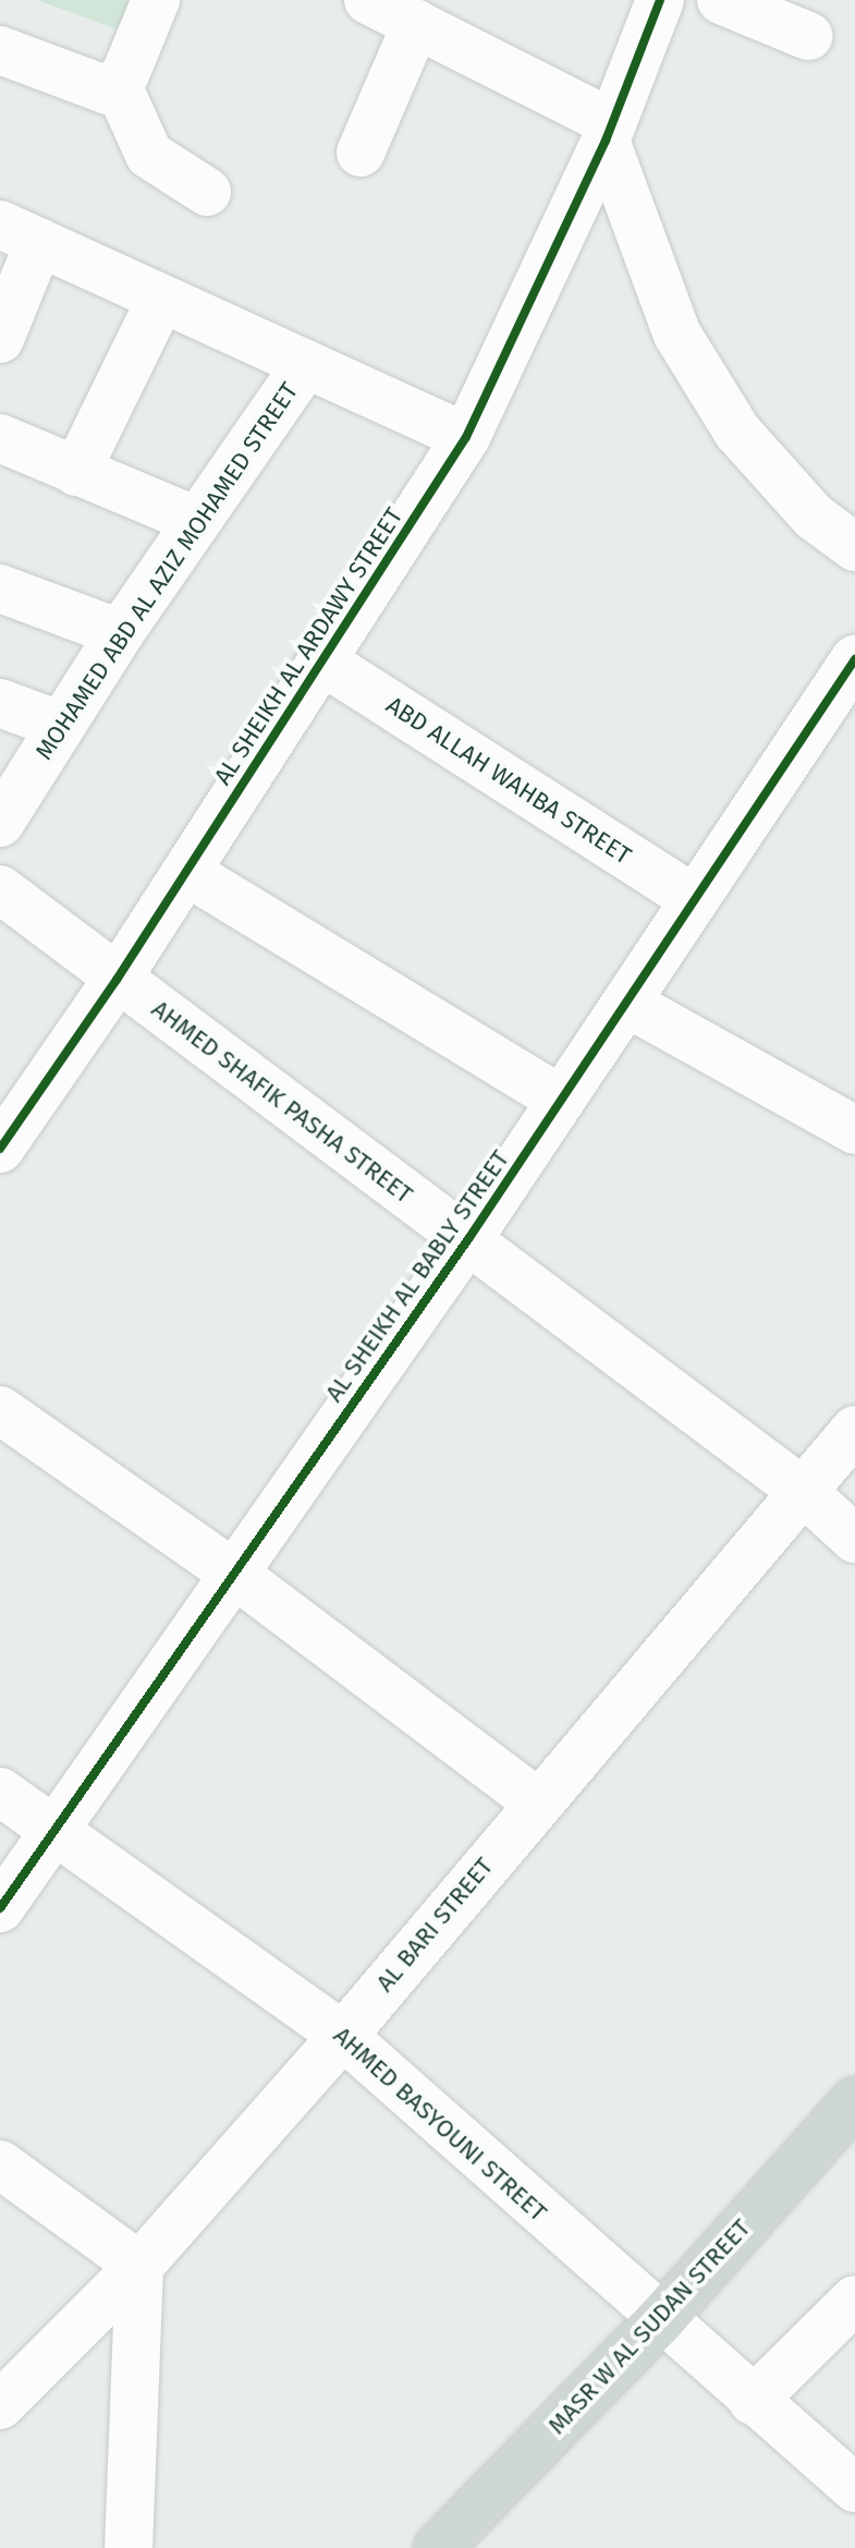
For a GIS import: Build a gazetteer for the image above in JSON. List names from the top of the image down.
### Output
{
  "streets": {
    "main road": ["MASR W AL SUDAN STREET"],
    "street": [
      "MOHAMED ABD AL AZIZ MOHAMED STREET",
      "AL SHEIKH AL ARDAWY STREET",
      "ABD ALLAH WAHBA STREET",
      "AHMED SHAFIK PASHA STREET",
      "AL SHEIKH AL BABLY STREET",
      "AL BARI STREET",
      "AHMED BASYOUNI STREET"
    ]
  },
  "crossings": [
    ["AL SHEIKH AL ARDAWY STREET", "ABD ALLAH WAHBA STREET"],
    ["AL SHEIKH AL ARDAWY STREET", "AHMED SHAFIK PASHA STREET"],
    ["ABD ALLAH WAHBA STREET", "AL SHEIKH AL BABLY STREET"],
    ["AHMED SHAFIK PASHA STREET", "AL SHEIKH AL BABLY STREET"],
    ["AHMED SHAFIK PASHA STREET", "AL BARI STREET"],
    ["AL SHEIKH AL BABLY STREET", "AHMED BASYOUNI STREET"],
    ["AL BARI STREET", "AHMED BASYOUNI STREET"],
    ["AHMED BASYOUNI STREET", "MASR W AL SUDAN STREET"]
  ]
}
